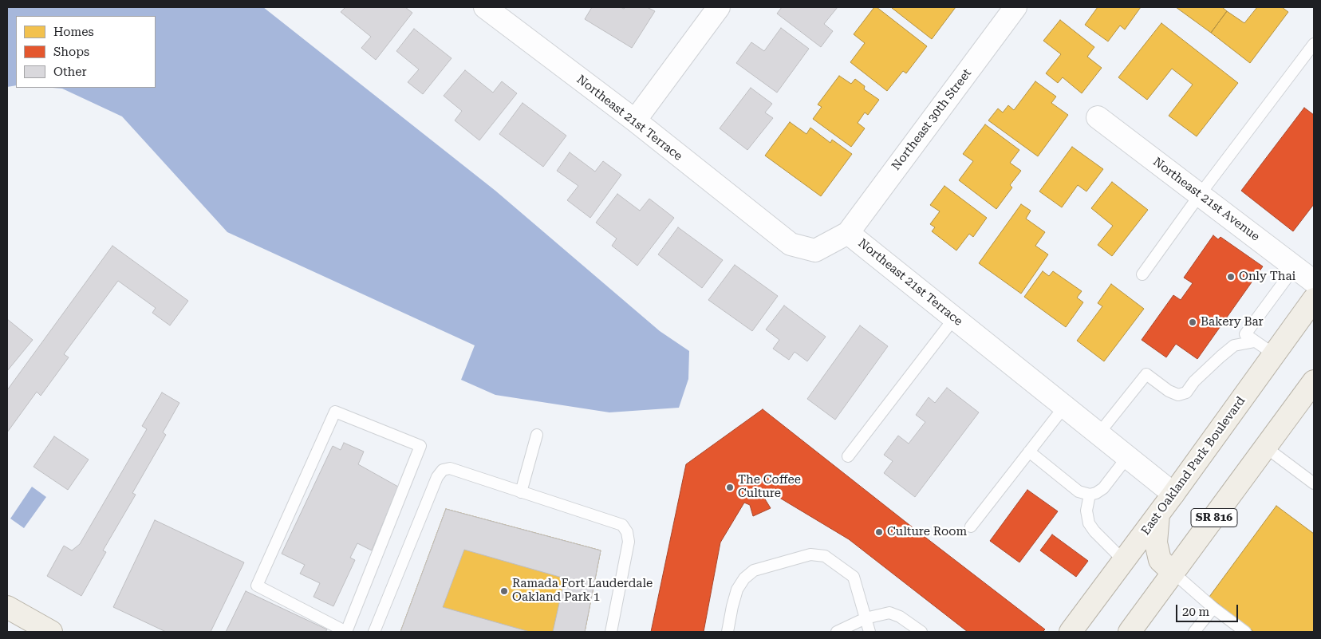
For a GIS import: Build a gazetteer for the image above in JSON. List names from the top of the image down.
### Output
{
  "streets": {
    "main road": ["East Oakland Park Boulevard", "SR 816"],
    "street": ["Northeast 21st Terrace", "Northeast 30th Street", "Northeast 21st Avenue"]
  },
  "crossings": [
    ["Northeast 21st Terrace", "Northeast 30th Street"],
    ["Northeast 21st Terrace", "East Oakland Park Boulevard"]
  ],
  "places": [
    "Only Thai",
    "Bakery Bar",
    "The Coffee Culture",
    "Culture Room",
    "Ramada Fort Lauderdale Oakland Park 1"
  ],
  "legend": ["Homes", "Shops", "Other"],
  "scale_bar": "20 m"
}
